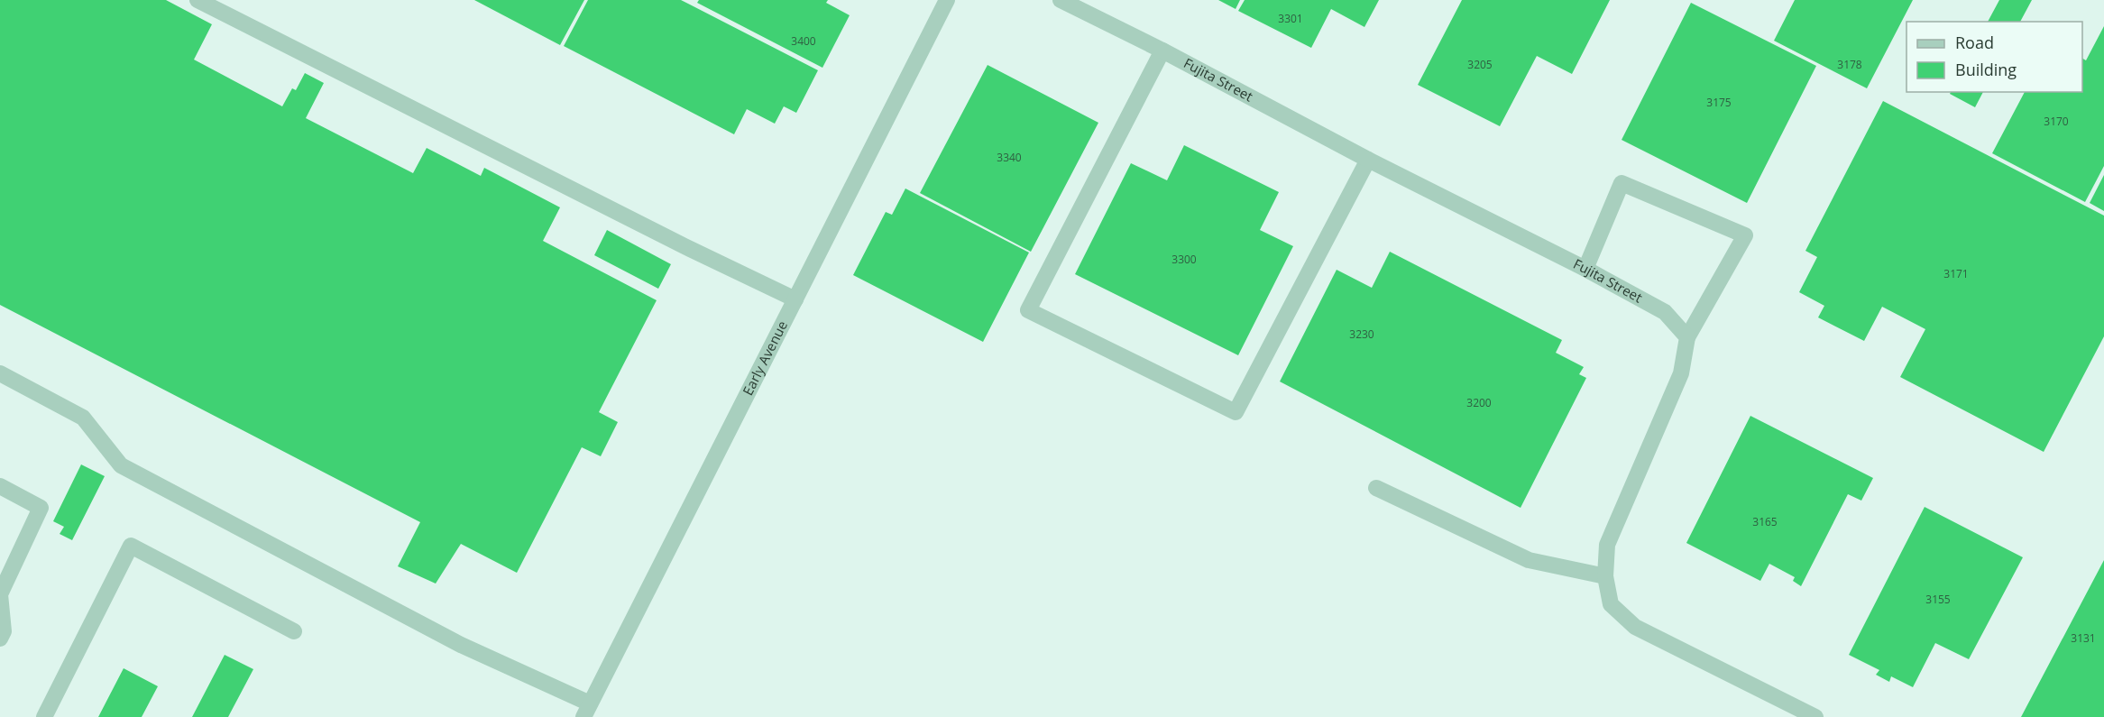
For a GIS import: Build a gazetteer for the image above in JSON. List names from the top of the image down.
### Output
{
  "streets": {
    "street": ["Fujita Street", "Early Avenue"]
  },
  "house_numbers": [
    "3301",
    "3400",
    "3205",
    "3178",
    "3175",
    "3170",
    "3340",
    "3300",
    "3171",
    "3230",
    "3200",
    "3165",
    "3155",
    "3131"
  ],
  "legend": ["Road", "Building"]
}
